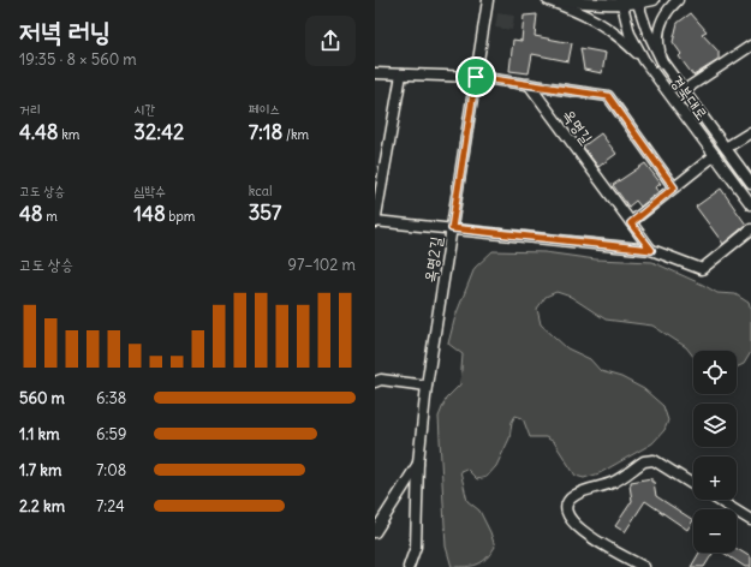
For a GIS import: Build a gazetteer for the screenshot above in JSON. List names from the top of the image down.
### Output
{
  "streets": {
    "street": ["경북대로", "옥명길", "옥명2길"]
  },
  "page": {
    "heading": ["저녁 러닝", "19:35 · 8 × 560 m"],
    "stats": [
      ["거리", "4.48 km"],
      ["시간", "32:42"],
      ["페이스", "7:18 /km"],
      ["고도 상승", "48 m"],
      ["심박수", "148 bpm"],
      ["kcal", "357"]
    ],
    "chart": ["고도 상승", "97–102 m"],
    "map_buttons": ["+", "−"],
    "list": [
      {
        "name": "560 m",
        "note": "6:38"
      },
      {
        "name": "1.1 km",
        "note": "6:59"
      },
      {
        "name": "1.7 km",
        "note": "7:08"
      },
      {
        "name": "2.2 km",
        "note": "7:24"
      }
    ]
  }
}
